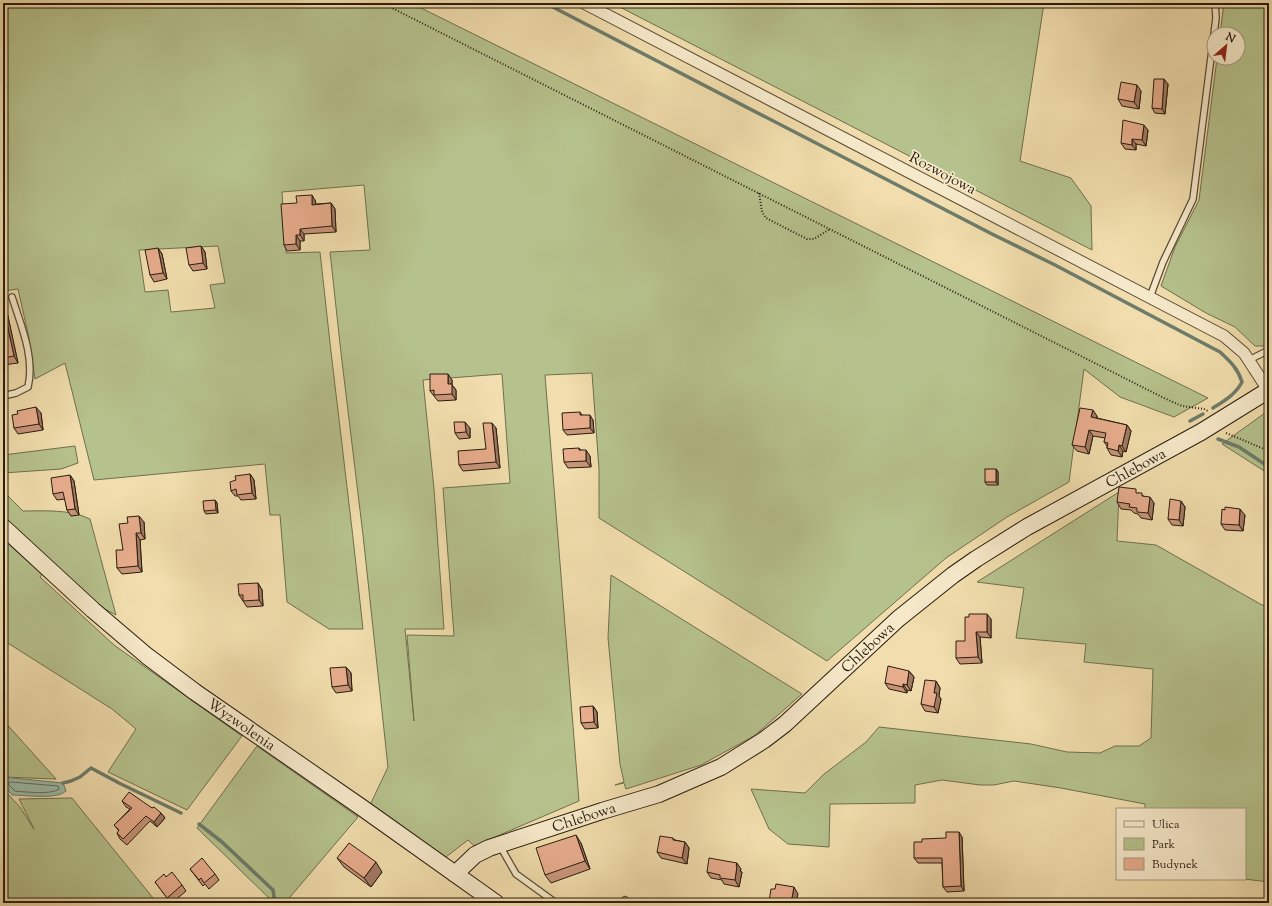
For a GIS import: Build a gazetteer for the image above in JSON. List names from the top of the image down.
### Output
{
  "streets": {
    "street": ["Rozwojowa", "Chlebowa", "Wyzwolenia"]
  },
  "crossings": [
    ["Rozwojowa", "Chlebowa"],
    ["Chlebowa", "Wyzwolenia"]
  ],
  "legend": ["Ulica", "Park", "Budynek"],
  "north": "top right"
}
